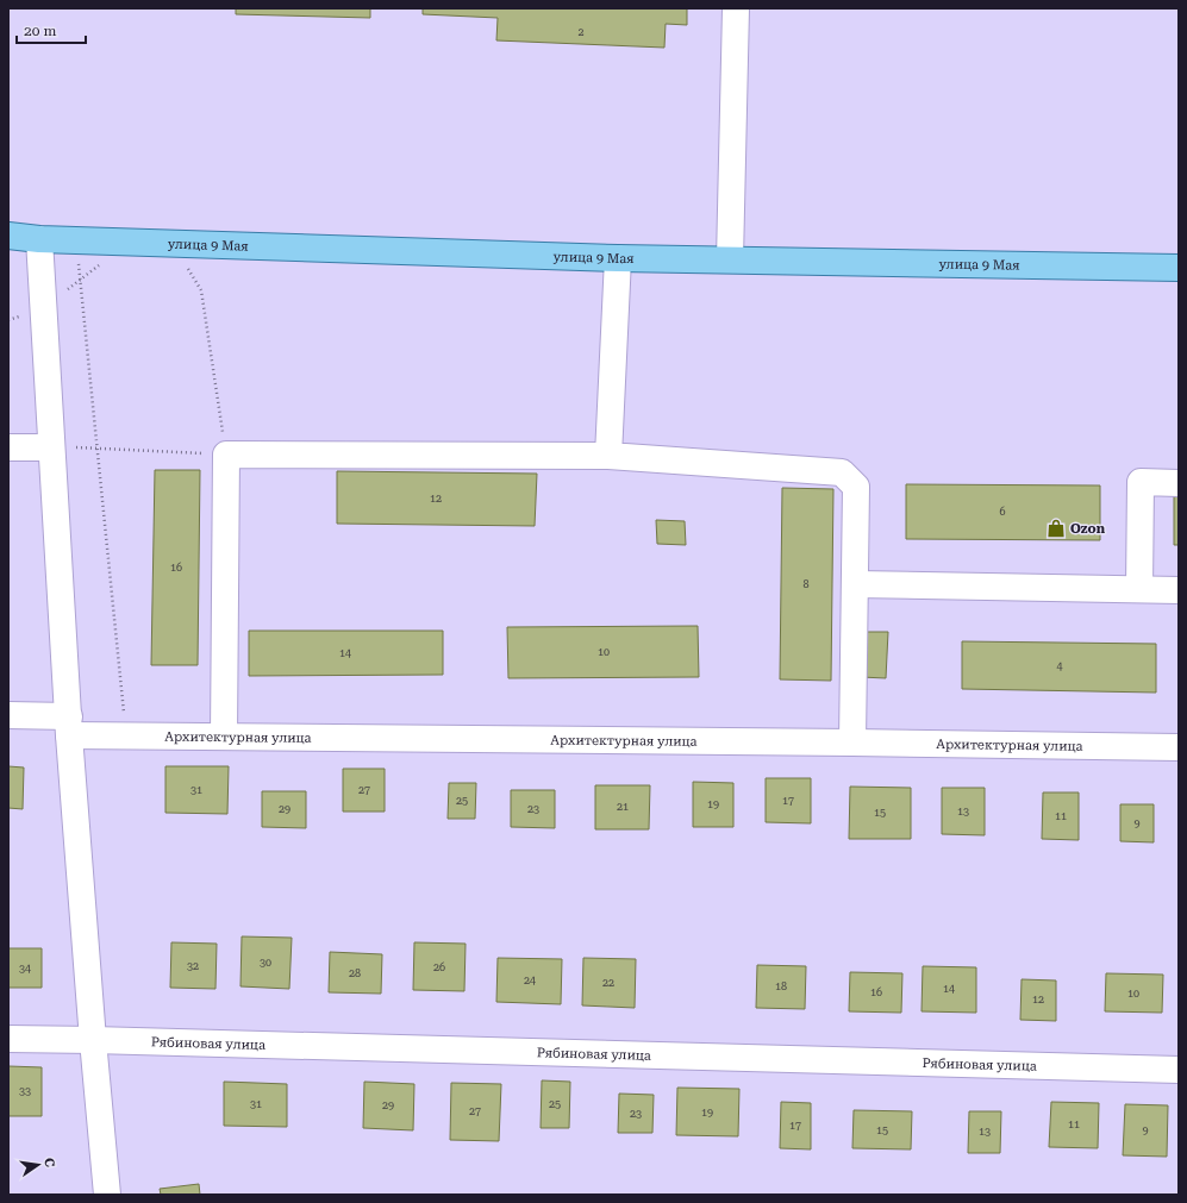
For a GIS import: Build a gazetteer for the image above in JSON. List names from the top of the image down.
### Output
{
  "streets": {
    "main road": ["улица 9 Мая"],
    "street": ["Архитектурная улица", "Рябиновая улица"]
  },
  "places": {
    "shop": ["Ozon"]
  },
  "house_numbers": [
    "2",
    "12",
    "6",
    "16",
    "8",
    "10",
    "14",
    "4",
    "31",
    "27",
    "25",
    "17",
    "19",
    "21",
    "29",
    "23",
    "13",
    "15",
    "11",
    "9",
    "30",
    "32",
    "26",
    "34",
    "28",
    "24",
    "22",
    "18",
    "14",
    "16",
    "10",
    "12",
    "33",
    "31",
    "25",
    "29",
    "27",
    "19",
    "23",
    "11",
    "17",
    "15",
    "9",
    "13"
  ],
  "scale_bar": "20 m",
  "north": "right"
}
